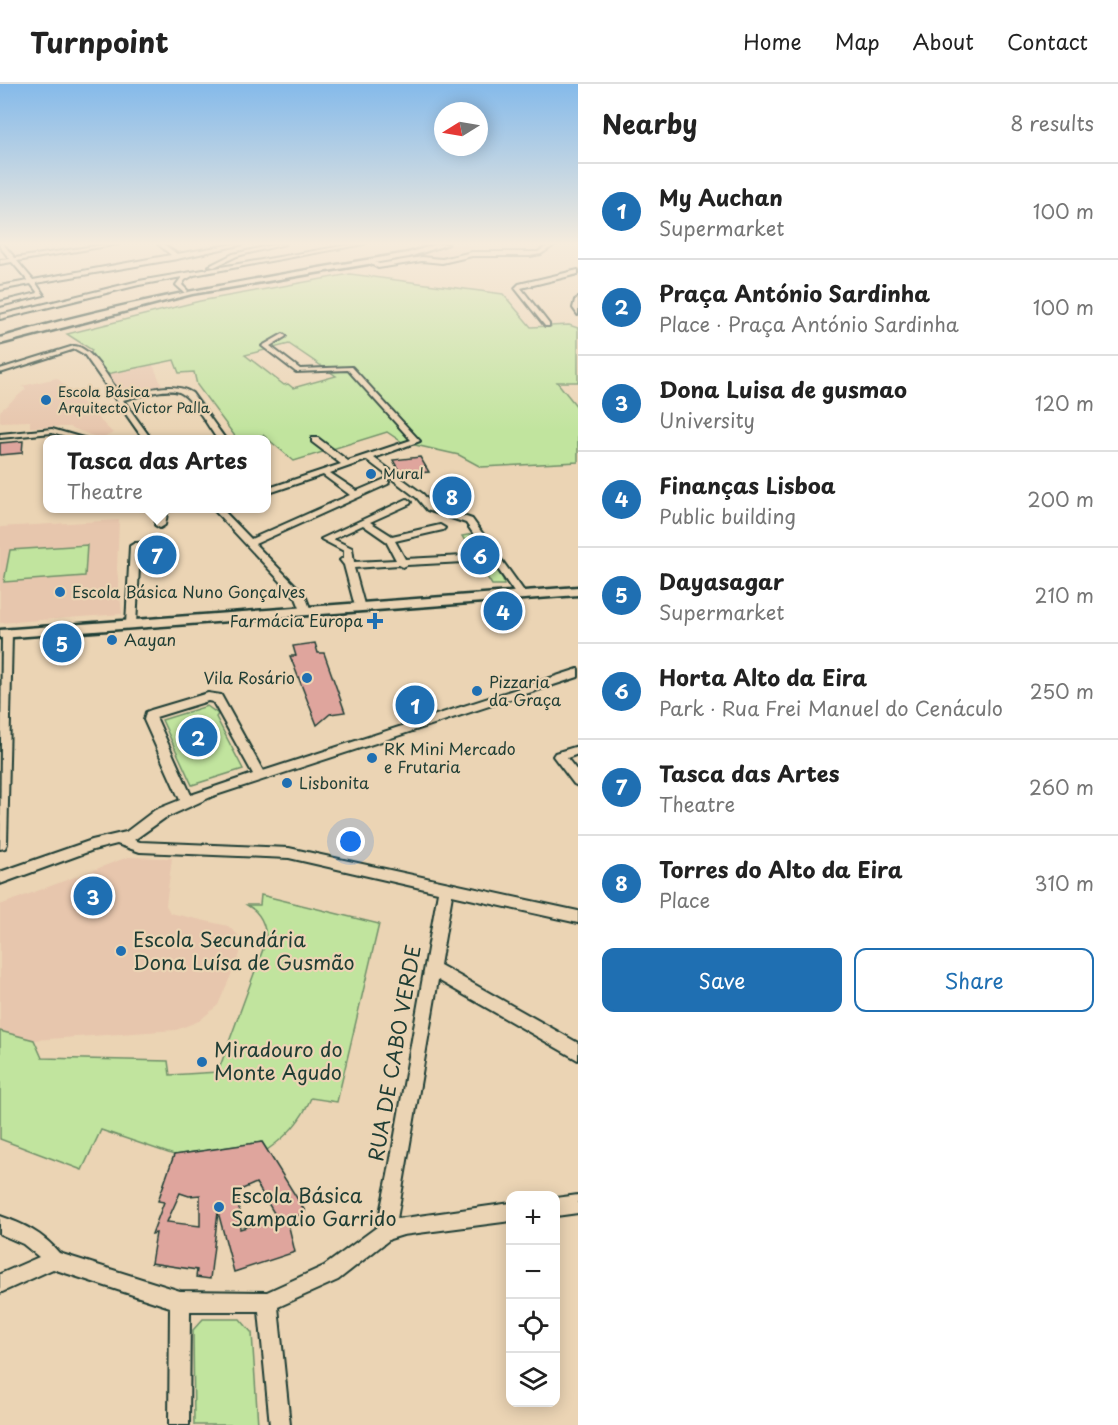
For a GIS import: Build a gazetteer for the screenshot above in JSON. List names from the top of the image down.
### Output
{
  "streets": {
    "street": ["RUA DE CABO VERDE"]
  },
  "places": {
    "other": [
      "Escola Básica Arquitecto Victor Palla",
      "Mural",
      "Escola Básica Nuno Gonçalves",
      "Aayan",
      "Vila Rosário",
      "Pizzaria da Graça",
      "RK Mini Mercado e Frutaria",
      "Lisbonita",
      "Escola Secundária Dona Luísa de Gusmão",
      "Miradouro do Monte Agudo",
      "Escola Básica Sampaio Garrido"
    ],
    "health": ["Farmácia Europa"]
  },
  "north": "left",
  "page": {
    "header": "Turnpoint",
    "nav": [
      "Home",
      "Map",
      "About",
      "Contact"
    ],
    "heading": ["Nearby", "8 results"],
    "list": [
      {
        "mark": "1",
        "name": "My Auchan",
        "note": "Supermarket",
        "value": "100 m"
      },
      {
        "mark": "2",
        "name": "Praça António Sardinha",
        "note": "Place · Praça António Sardinha",
        "value": "100 m"
      },
      {
        "mark": "3",
        "name": "Dona Luisa de gusmao",
        "note": "University",
        "value": "120 m"
      },
      {
        "mark": "4",
        "name": "Finanças Lisboa",
        "note": "Public building",
        "value": "200 m"
      },
      {
        "mark": "5",
        "name": "Dayasagar",
        "note": "Supermarket",
        "value": "210 m"
      },
      {
        "mark": "6",
        "name": "Horta Alto da Eira",
        "note": "Park · Rua Frei Manuel do Cenáculo",
        "value": "250 m"
      },
      {
        "mark": "7",
        "name": "Tasca das Artes",
        "note": "Theatre",
        "value": "260 m"
      },
      {
        "mark": "8",
        "name": "Torres do Alto da Eira",
        "note": "Place",
        "value": "310 m"
      }
    ],
    "popup": ["Tasca das Artes", "Theatre"],
    "pins": [
      "8",
      "6",
      "7",
      "4",
      "5",
      "1",
      "2",
      "3"
    ],
    "buttons": ["Save", "Share"],
    "map_buttons": ["+", "−"]
  }
}
